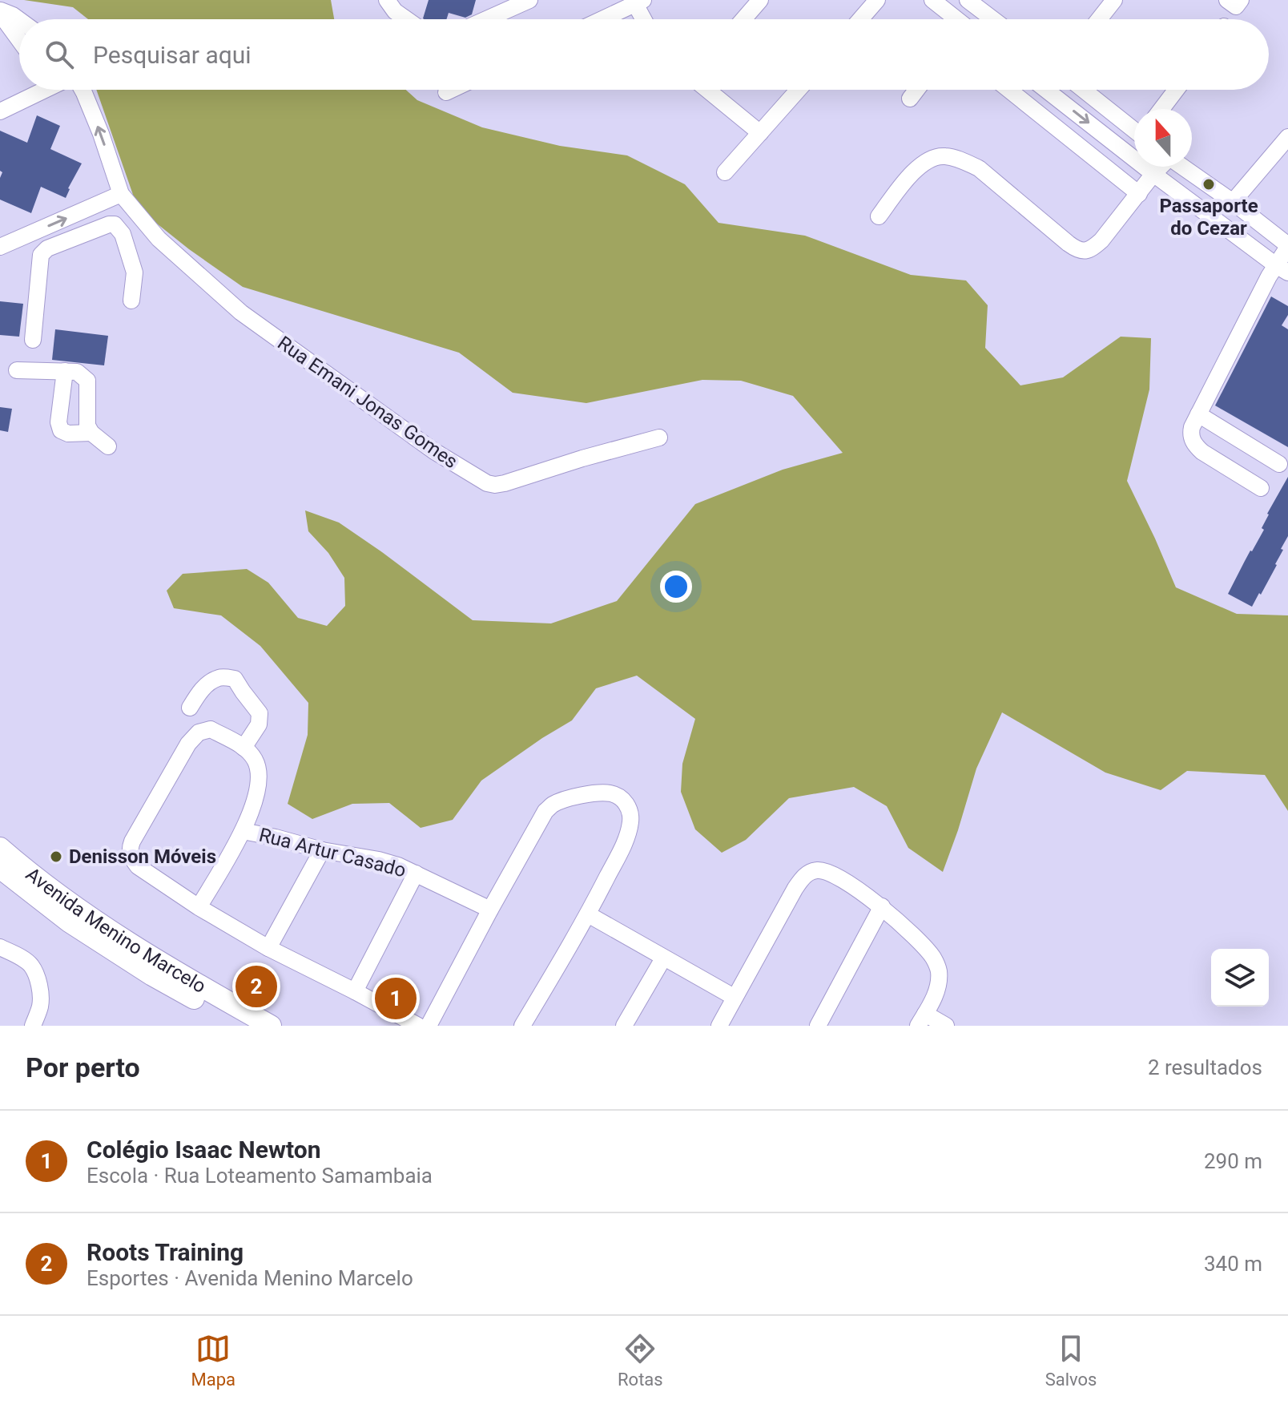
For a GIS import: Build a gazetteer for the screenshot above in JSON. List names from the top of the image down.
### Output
{
  "streets": {
    "main road": ["Avenida Menino Marcelo"],
    "street": ["Rua Emani Jonas Gomes", "Rua Artur Casado"]
  },
  "places": ["Passaporte do Cezar", "Denisson Móveis"],
  "north": "top",
  "page": {
    "search": "Pesquisar aqui",
    "pins": ["2", "1"],
    "heading": ["Por perto", "2 resultados"],
    "list": [
      {
        "mark": "1",
        "name": "Colégio Isaac Newton",
        "note": "Escola · Rua Loteamento Samambaia",
        "value": "290 m"
      },
      {
        "mark": "2",
        "name": "Roots Training",
        "note": "Esportes · Avenida Menino Marcelo",
        "value": "340 m"
      }
    ],
    "nav": ["Mapa", "Rotas", "Salvos"]
  }
}
